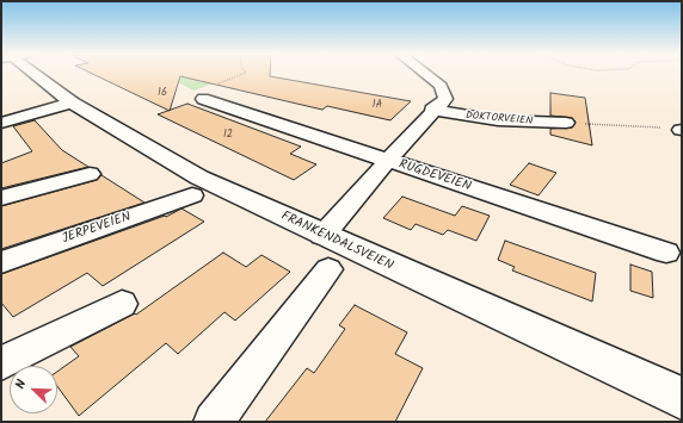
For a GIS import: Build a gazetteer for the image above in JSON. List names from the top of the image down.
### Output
{
  "streets": {
    "main road": ["FRANKENDALSVEIEN"],
    "street": ["DOKTORVEIEN", "RUGDEVEIEN", "JERPEVEIEN"]
  },
  "house_numbers": ["16", "1A", "12"],
  "north": "top left"
}
